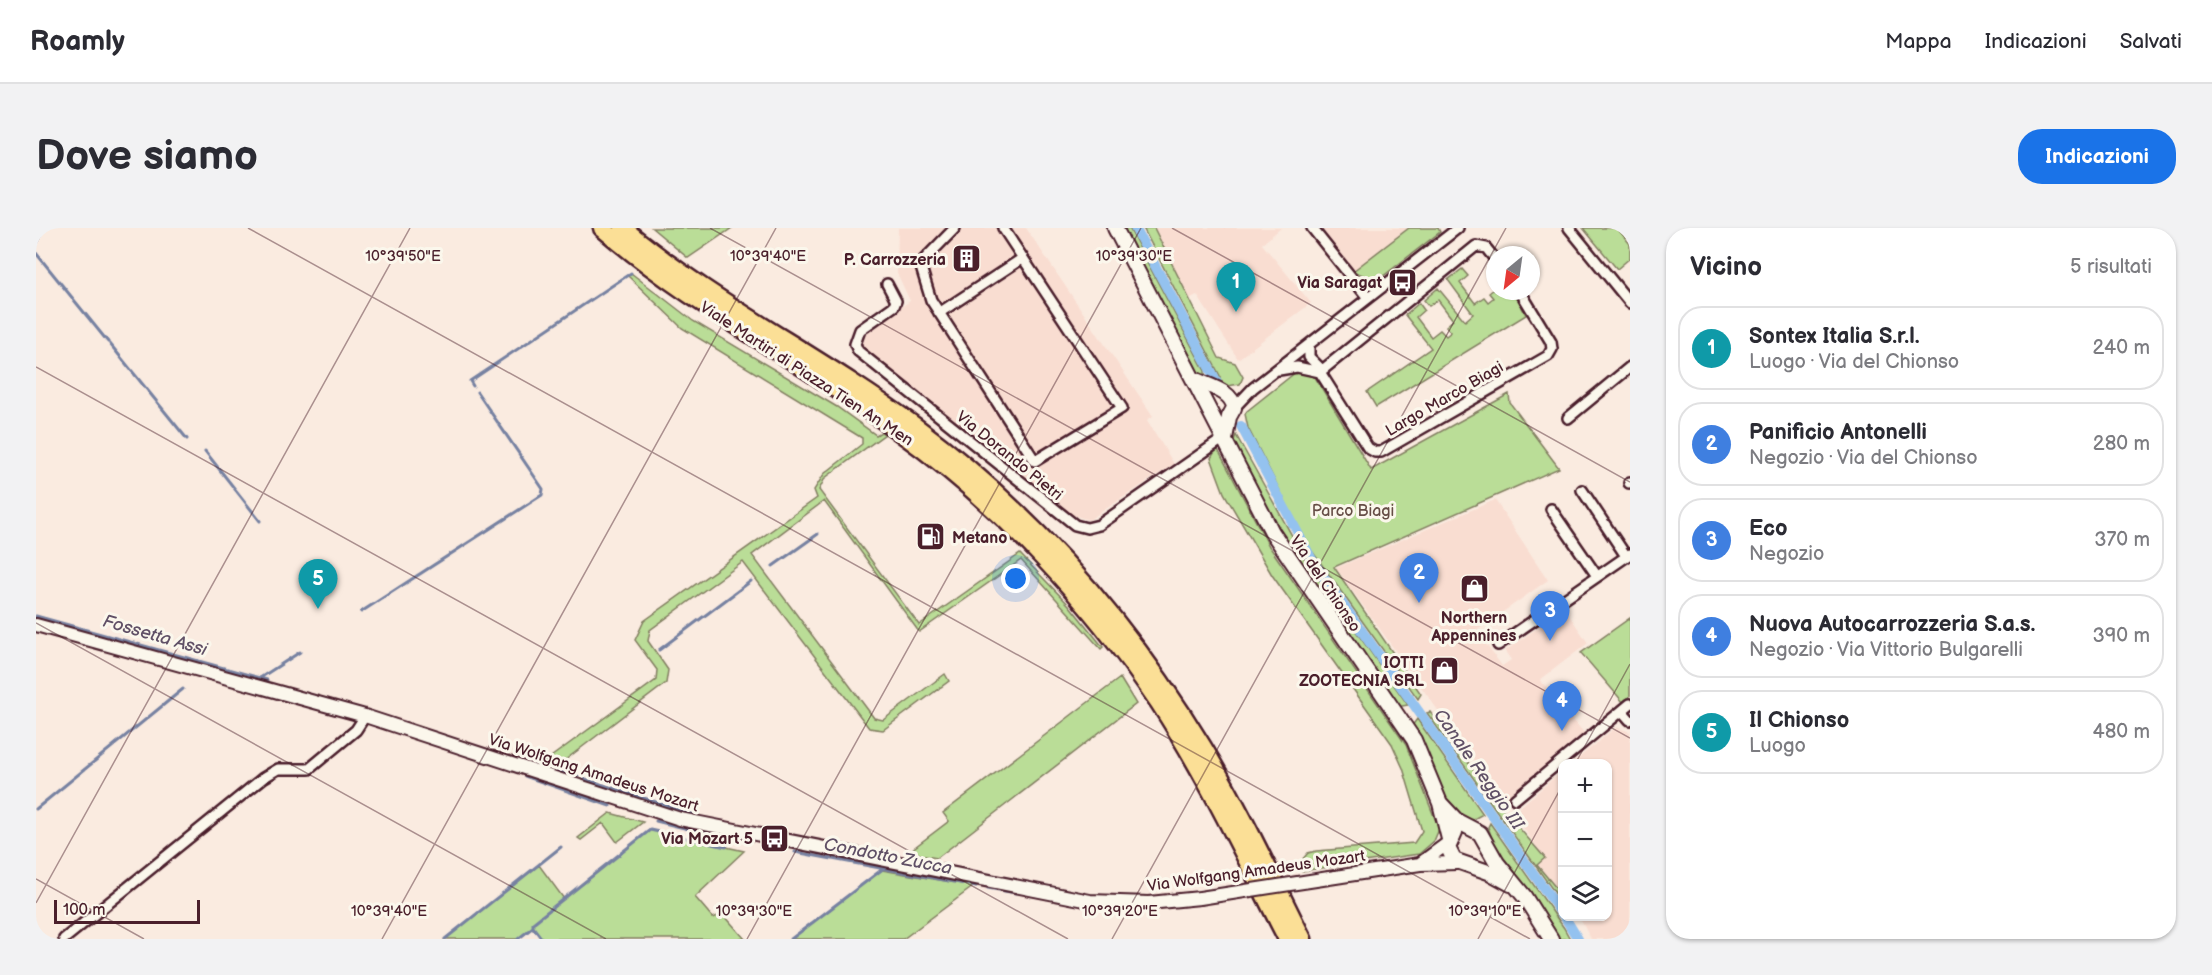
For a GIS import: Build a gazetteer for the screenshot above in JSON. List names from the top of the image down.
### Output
{
  "streets": {
    "highway": ["Viale Martiri di Piazza Tien An Men"],
    "main road": ["Via del Chionso"],
    "street": ["Largo Marco Biagi", "Via Dorando Pietri", "Via Wolfgang Amadeus Mozart"]
  },
  "crossings": [
    ["Via Dorando Pietri", "Via del Chionso"],
    ["Via del Chionso", "Via Wolfgang Amadeus Mozart"]
  ],
  "water": ["Fossetta Assi", "Canale Reggio III", "Condotto Zucca"],
  "parks": ["Parco Biagi"],
  "places": {
    "building": ["P. Carrozzeria"],
    "bus stop": ["Via Saragat", "Via Mozart 5"],
    "fuel station": ["Metano"],
    "shop": ["Northern Appennines", "IOTTI ZOOTECNIA SRL"]
  },
  "scale_bar": "100 m",
  "north": "bottom left",
  "page": {
    "header": "Roamly",
    "nav": ["Mappa", "Indicazioni", "Salvati"],
    "buttons": "Indicazioni",
    "title": "Dove siamo",
    "heading": ["Vicino", "5 risultati"],
    "pins": [
      "1",
      "2",
      "5",
      "3",
      "4"
    ],
    "list": [
      {
        "mark": "1",
        "name": "Sontex Italia S.r.l.",
        "note": "Luogo · Via del Chionso",
        "value": "240 m"
      },
      {
        "mark": "2",
        "name": "Panificio Antonelli",
        "note": "Negozio · Via del Chionso",
        "value": "280 m"
      },
      {
        "mark": "3",
        "name": "Eco",
        "note": "Negozio",
        "value": "370 m"
      },
      {
        "mark": "4",
        "name": "Nuova Autocarrozzeria S.a.s.",
        "note": "Negozio · Via Vittorio Bulgarelli",
        "value": "390 m"
      },
      {
        "mark": "5",
        "name": "Il Chionso",
        "note": "Luogo",
        "value": "480 m"
      }
    ],
    "map_buttons": ["+", "−"],
    "scale": "100 m"
  },
  "coordinates": [
    "10°39'50\"E",
    "10°39'40\"E",
    "10°39'30\"E",
    "10°39'20\"E",
    "10°39'10\"E"
  ]
}
